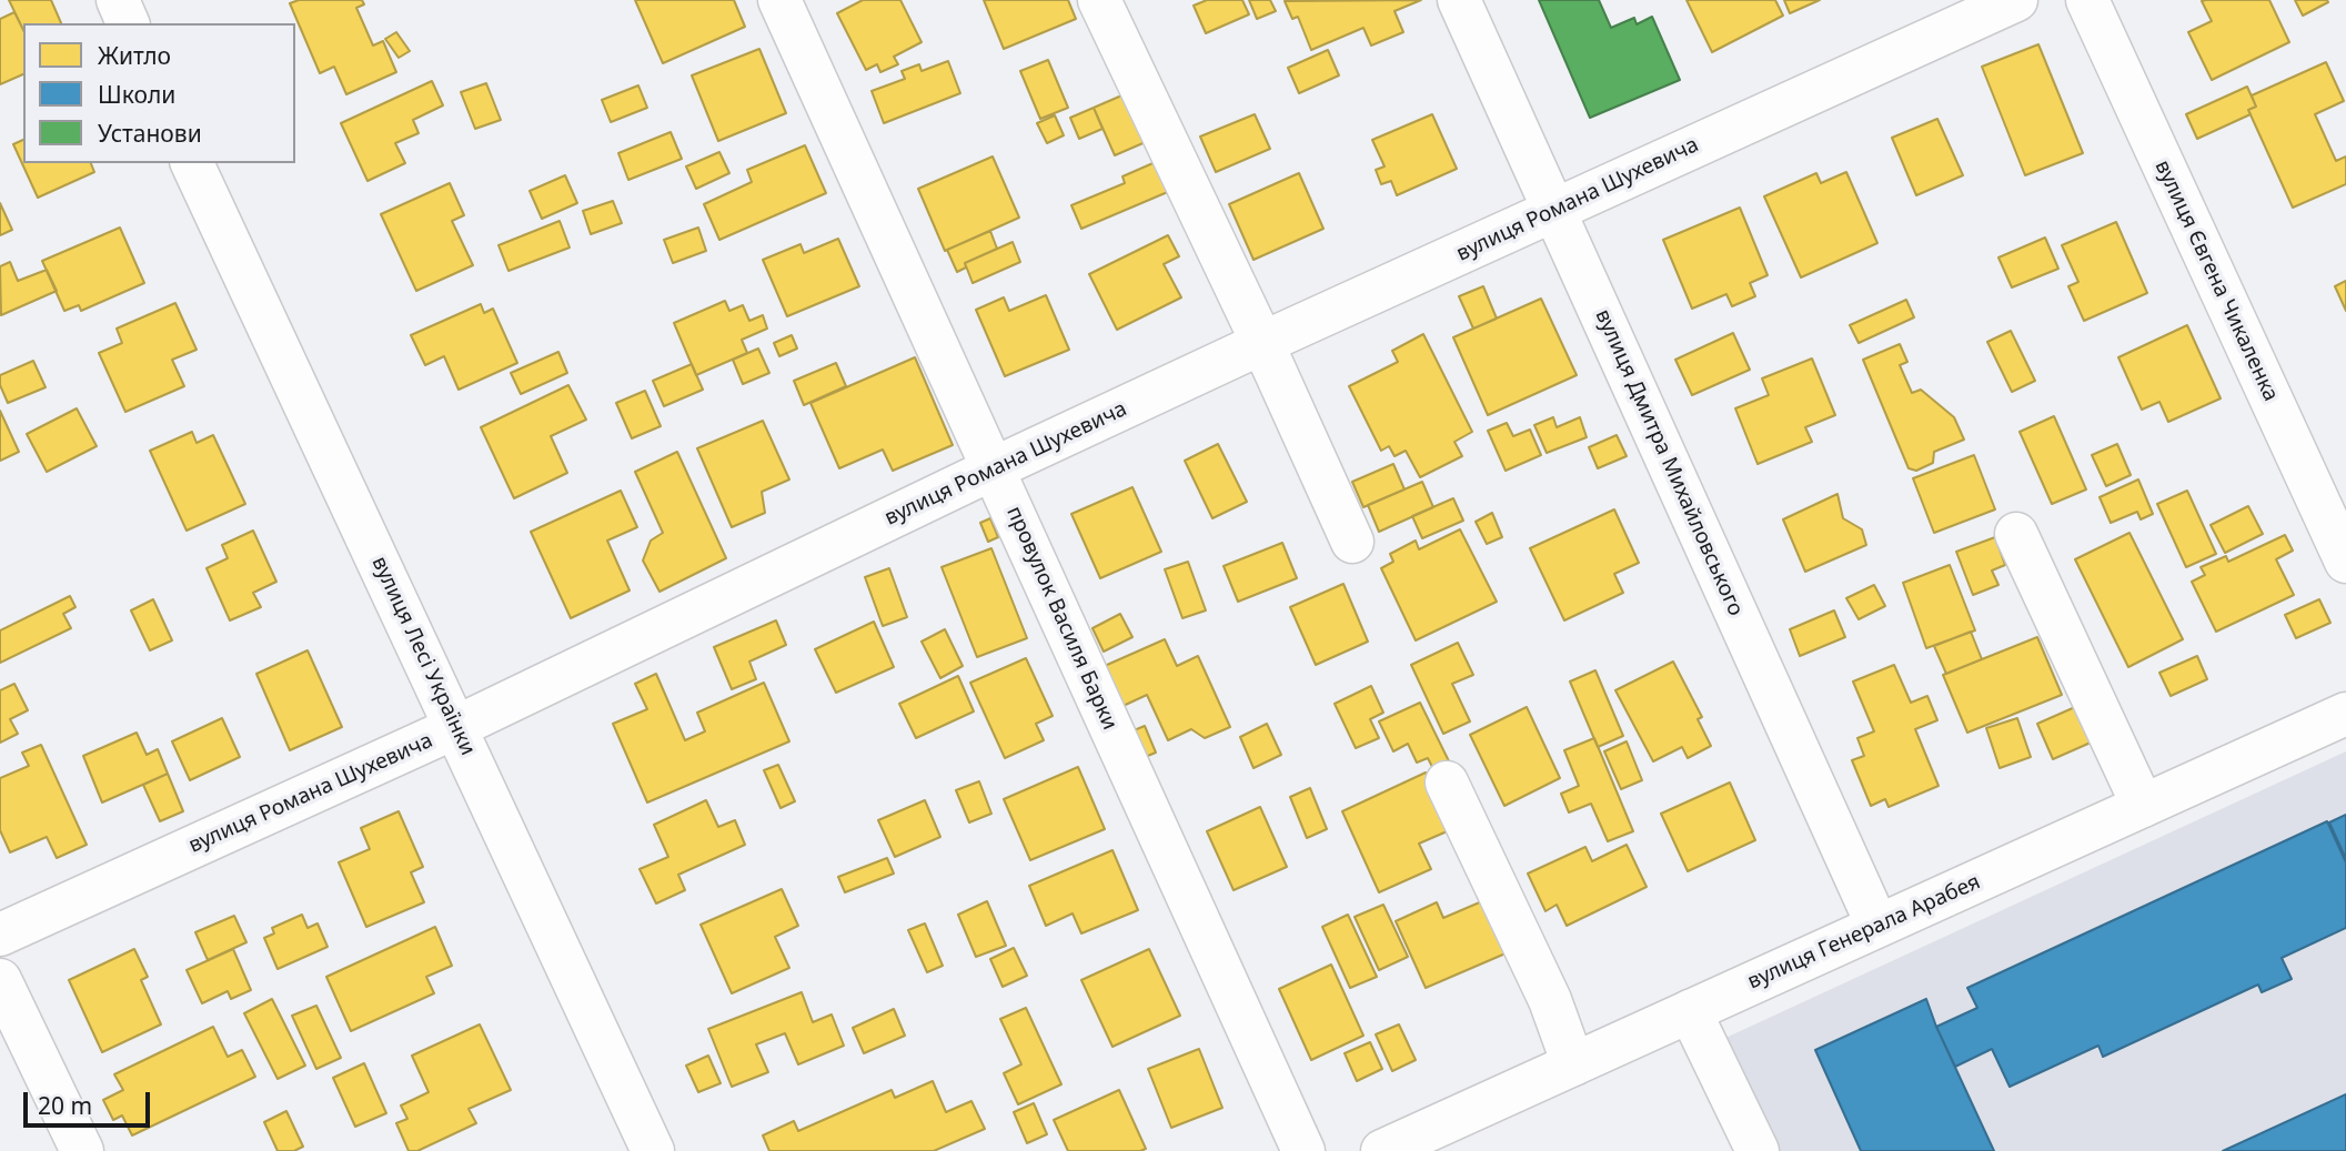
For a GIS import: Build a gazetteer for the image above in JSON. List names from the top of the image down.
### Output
{
  "streets": {
    "street": [
      "вулиця Романа Шухевича",
      "вулиця Євгена Чикаленка",
      "вулиця Дмитра Михайловського",
      "провулок Василя Барки",
      "вулиця Лесі Українки",
      "вулиця Генерала Арабея"
    ]
  },
  "crossings": [
    ["вулиця Романа Шухевича", "вулиця Дмитра Михайловського"],
    ["вулиця Романа Шухевича", "провулок Василя Барки"],
    ["вулиця Романа Шухевича", "вулиця Лесі Українки"],
    ["вулиця Дмитра Михайловського", "вулиця Генерала Арабея"]
  ],
  "legend": ["Житло", "Школи", "Установи"],
  "scale_bar": "20 m"
}
